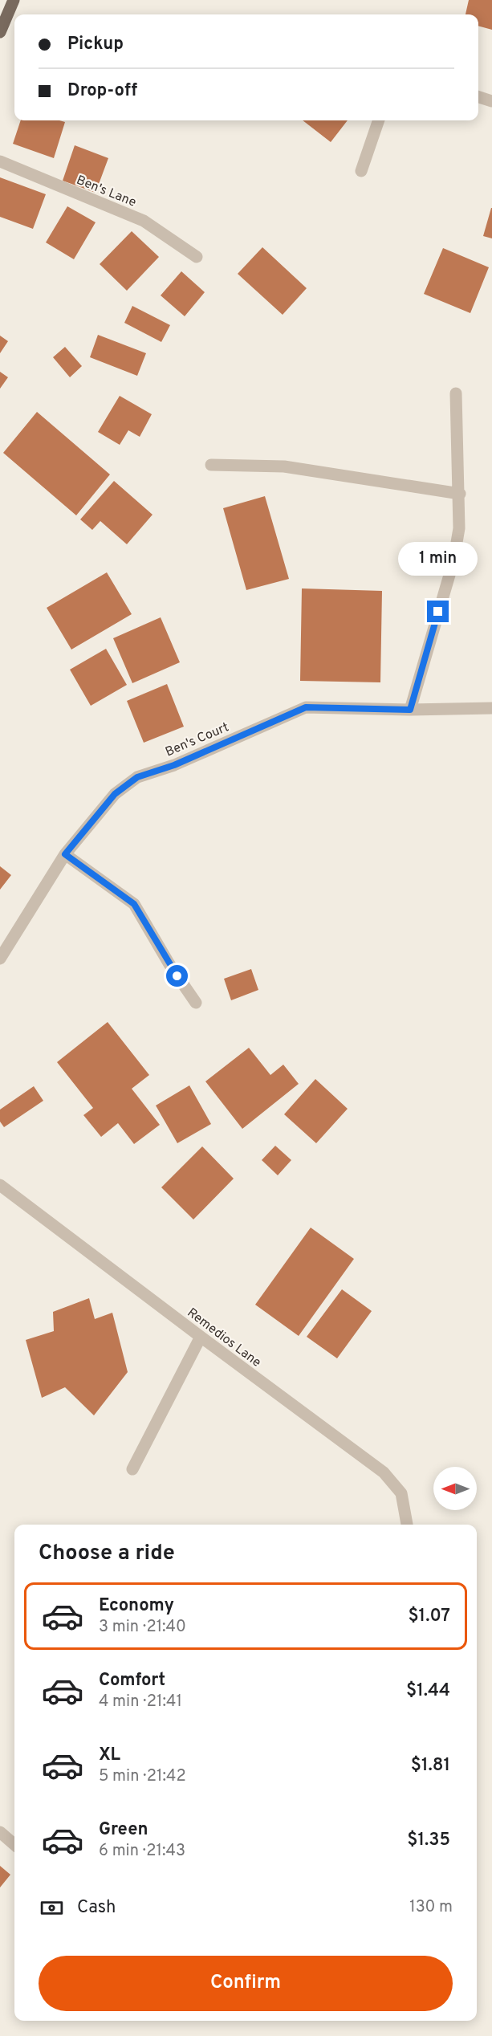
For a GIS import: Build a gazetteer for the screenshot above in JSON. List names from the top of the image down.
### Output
{
  "streets": {
    "street": ["Ben's Lane", "Ben's Court", "Remedios Lane"]
  },
  "north": "left",
  "page": {
    "banner": ["Pickup", "Drop-off"],
    "bubble": "1 min",
    "heading": "Choose a ride",
    "list": [
      {
        "name": "Economy",
        "note": "3 min · 21:40",
        "value": "$1.07"
      },
      {
        "name": "Comfort",
        "note": "4 min · 21:41",
        "value": "$1.44"
      },
      {
        "name": "XL",
        "note": "5 min · 21:42",
        "value": "$1.81"
      },
      {
        "name": "Green",
        "note": "6 min · 21:43",
        "value": "$1.35"
      }
    ],
    "pay": ["Cash", "130 m"],
    "buttons": "Confirm"
  }
}
